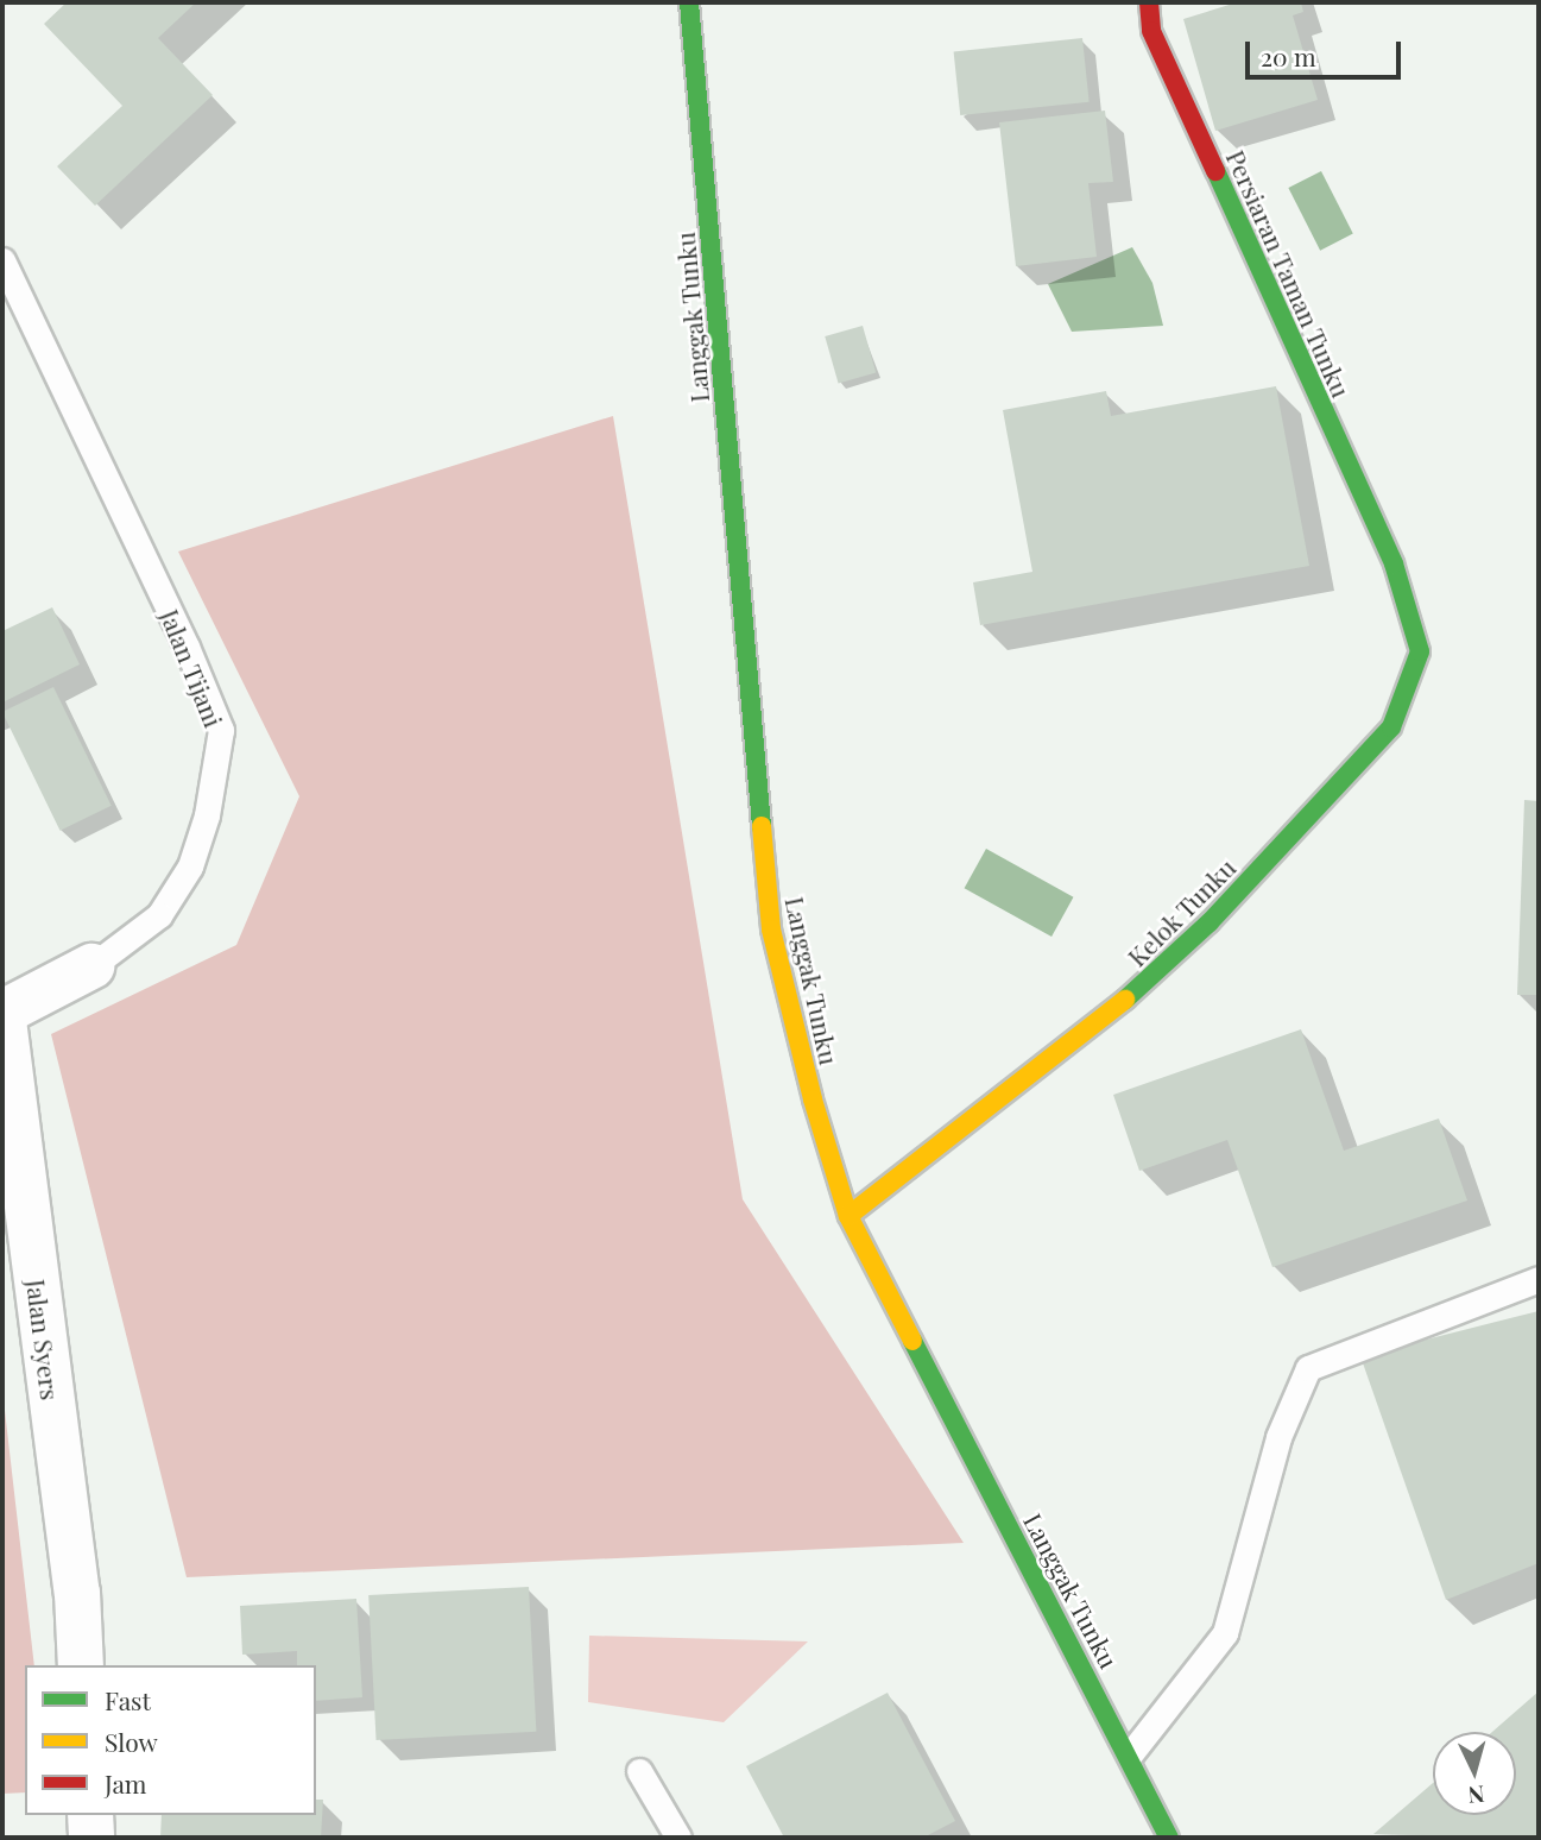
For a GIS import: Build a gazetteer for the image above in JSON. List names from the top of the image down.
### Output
{
  "streets": {
    "street": [
      "Persiaran Taman Tunku",
      "Langgak Tunku",
      "Jalan Tijani",
      "Kelok Tunku",
      "Jalan Syers"
    ]
  },
  "crossings": [
    ["Persiaran Taman Tunku", "Kelok Tunku"],
    ["Langgak Tunku", "Kelok Tunku"],
    ["Jalan Tijani", "Jalan Syers"]
  ],
  "legend": ["Fast", "Slow", "Jam"],
  "scale_bar": "20 m",
  "north": "bottom"
}
